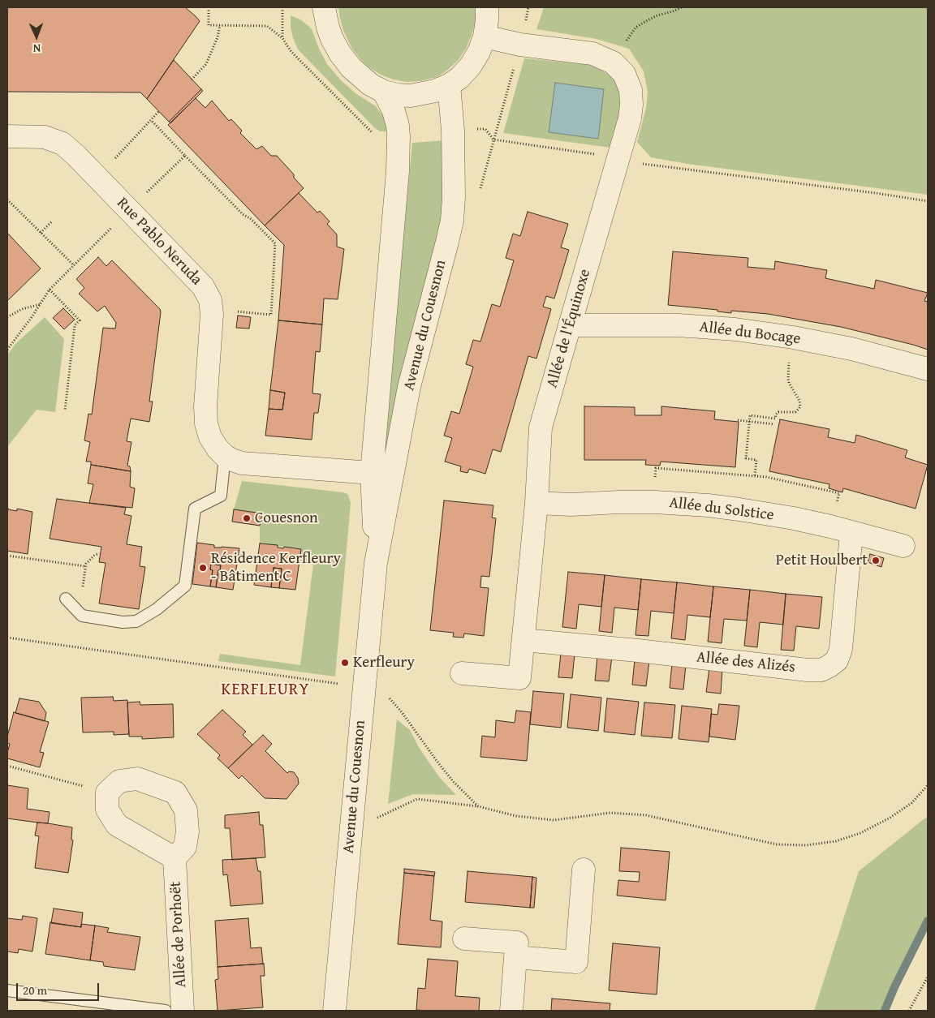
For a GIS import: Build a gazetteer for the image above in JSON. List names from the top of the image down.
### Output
{
  "streets": {
    "street": [
      "Rue Pablo Neruda",
      "Avenue du Couesnon",
      "Allée de l'Équinoxe",
      "Allée du Bocage",
      "Allée du Solstice",
      "Allée des Alizés",
      "Allée de Porhoët"
    ]
  },
  "crossings": [
    ["Allée de l'Équinoxe", "Allée du Bocage"],
    ["Allée de l'Équinoxe", "Allée du Solstice"],
    ["Allée de l'Équinoxe", "Allée des Alizés"],
    ["Allée du Solstice", "Allée des Alizés"]
  ],
  "districts": ["KERFLEURY"],
  "places": [
    "Couesnon",
    "Petit Houlbert",
    "Résidence Kerfleury - Bâtiment C",
    "Kerfleury"
  ],
  "scale_bar": "20 m",
  "north": "bottom"
}
